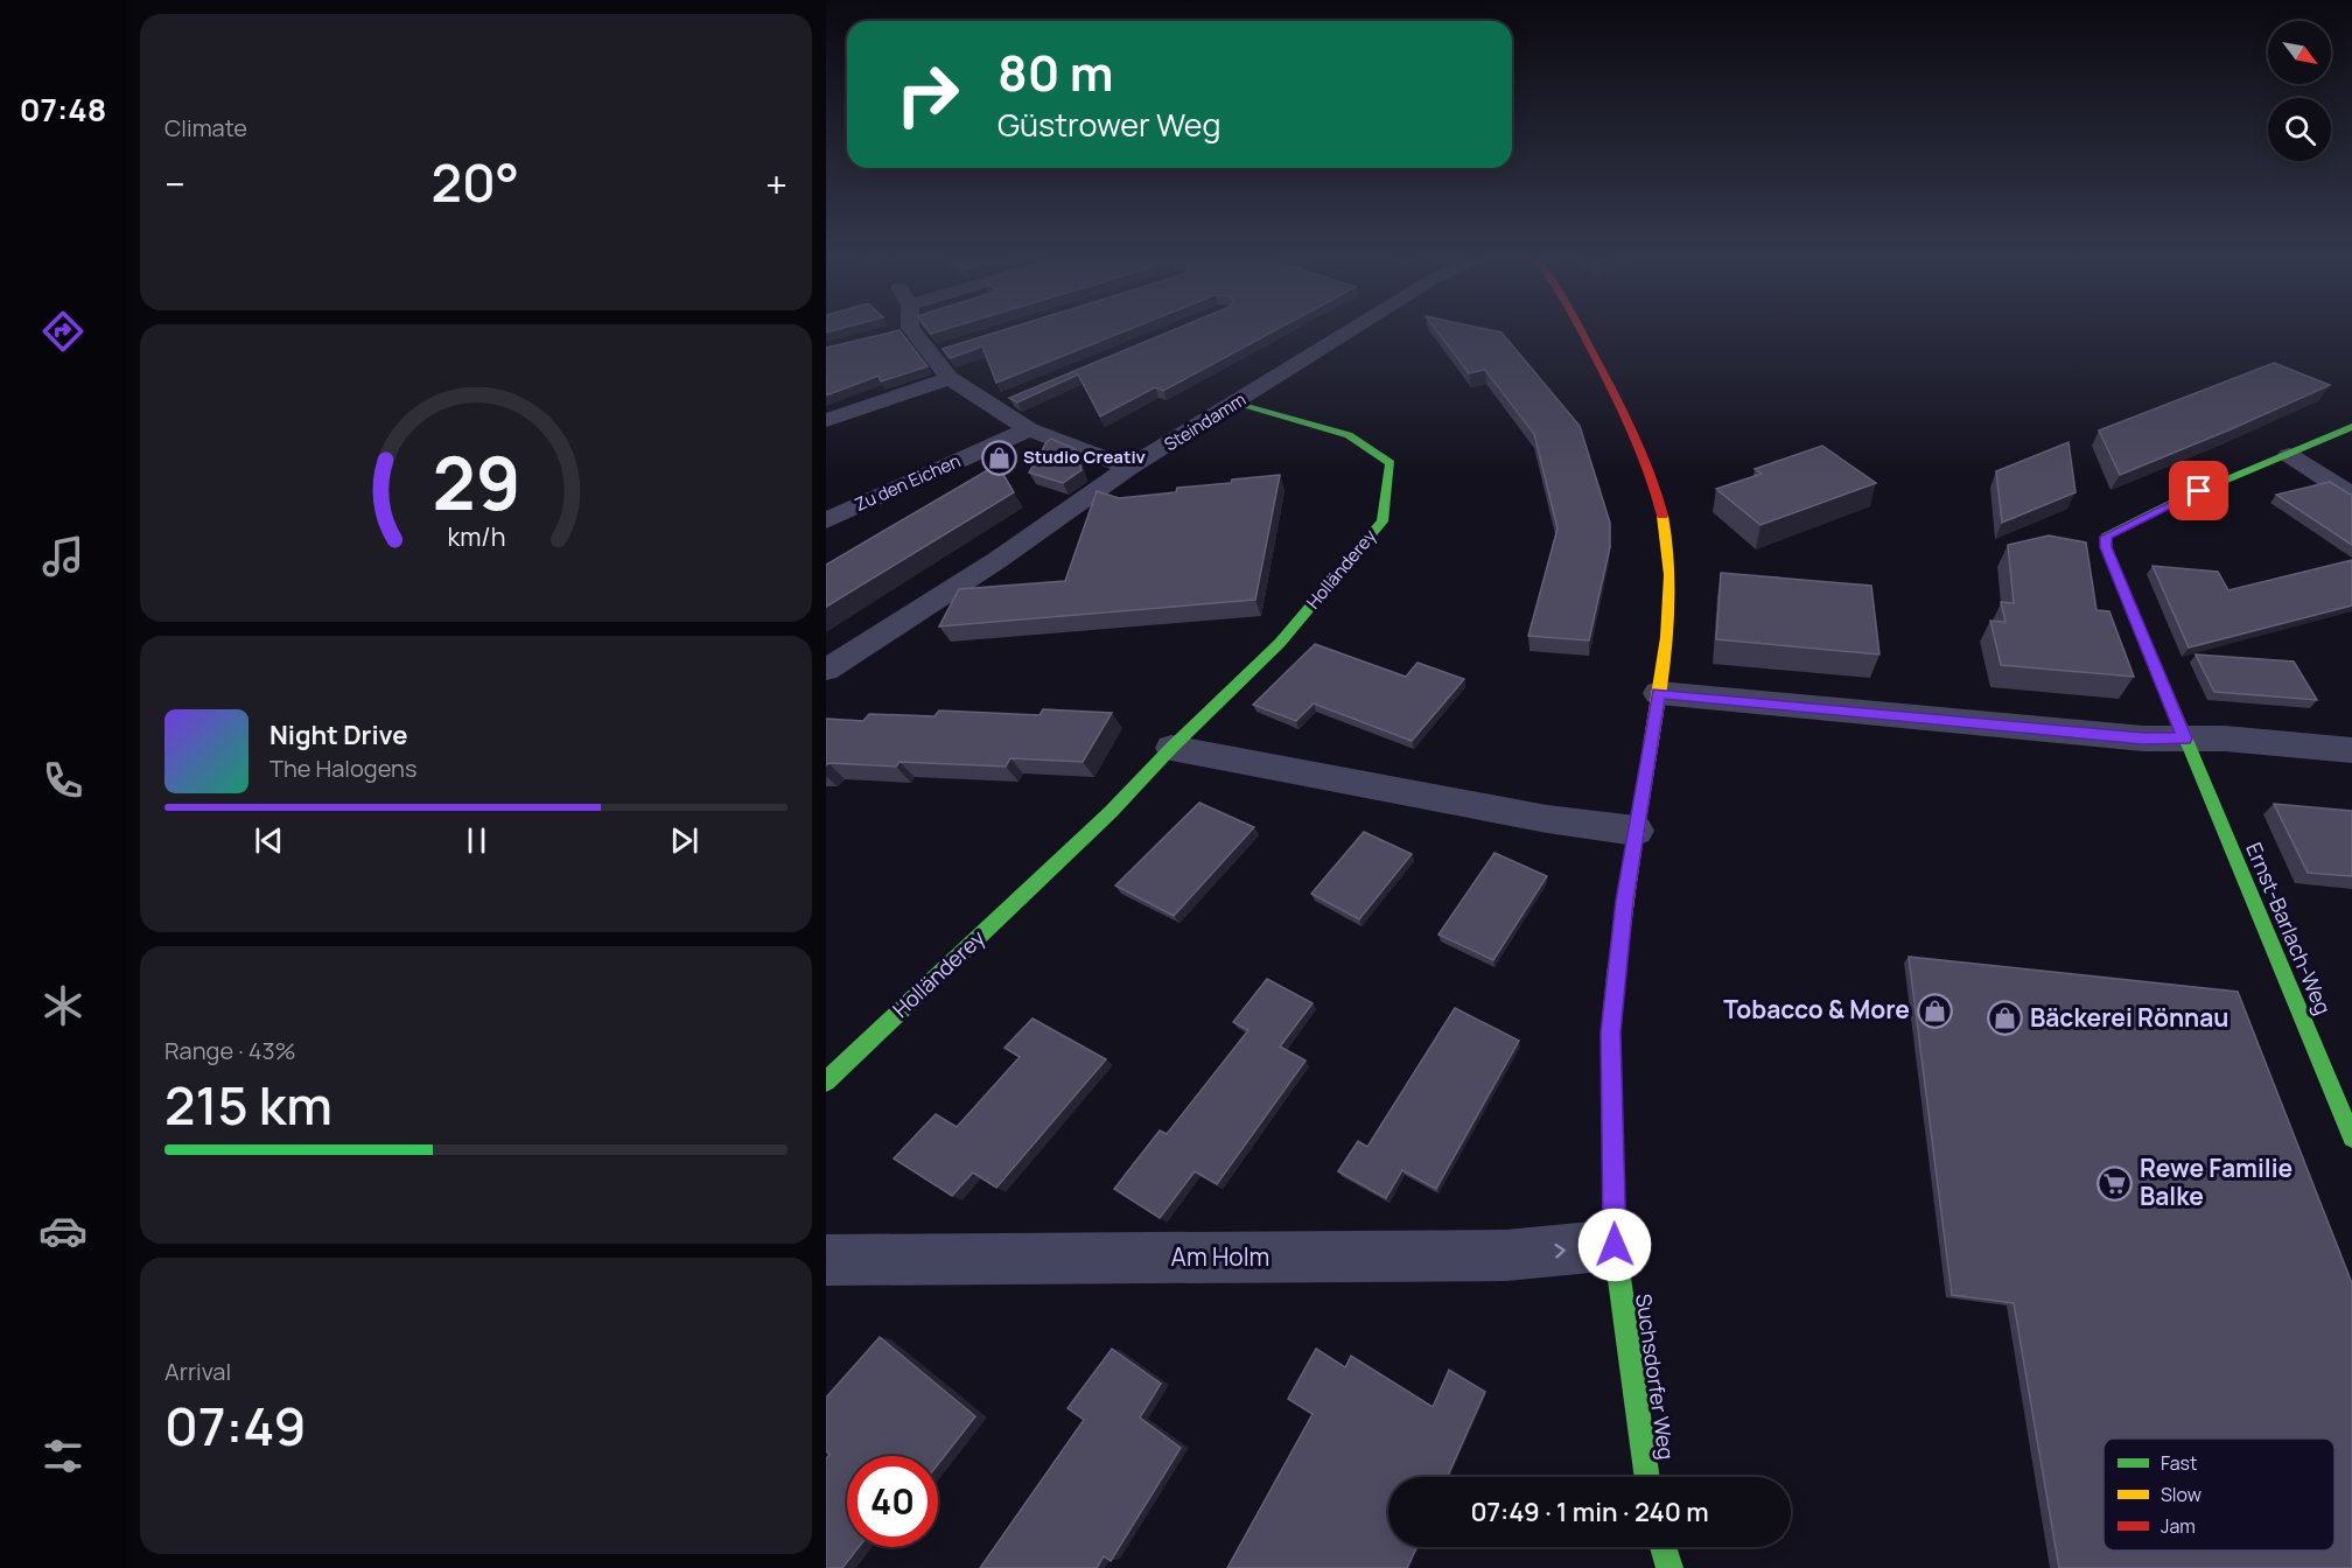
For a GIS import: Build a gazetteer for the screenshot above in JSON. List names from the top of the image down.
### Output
{
  "streets": {
    "street": [
      "Steindamm",
      "Zu den Eichen",
      "Holländerey",
      "Ernst-Barlach-Weg",
      "Am Holm",
      "Suchsdorfer Weg"
    ]
  },
  "crossings": [
    ["Steindamm", "Holländerey"],
    ["Am Holm", "Suchsdorfer Weg"]
  ],
  "one_way": ["Am Holm"],
  "places": {
    "shop": ["Studio Creativ", "Tobacco & More", "Bäckerei Rönnau"],
    "supermarket": ["Rewe Familie Balke"]
  },
  "legend": ["Fast", "Slow", "Jam"],
  "north": "bottom right",
  "page": {
    "tabs": "07:48",
    "tile": [
      "Climate",
      ["Range · 43%", "215 km"],
      ["Arrival", "07:49"]
    ],
    "turn": ["80 m", "Güstrower Weg"],
    "heat": ["−", "20°", "+"],
    "song": ["Night Drive", "The Halogens"],
    "limit": "40",
    "trip": "07:49 · 1 min · 240 m",
    "gauge": ["29", "km/h"]
  }
}
